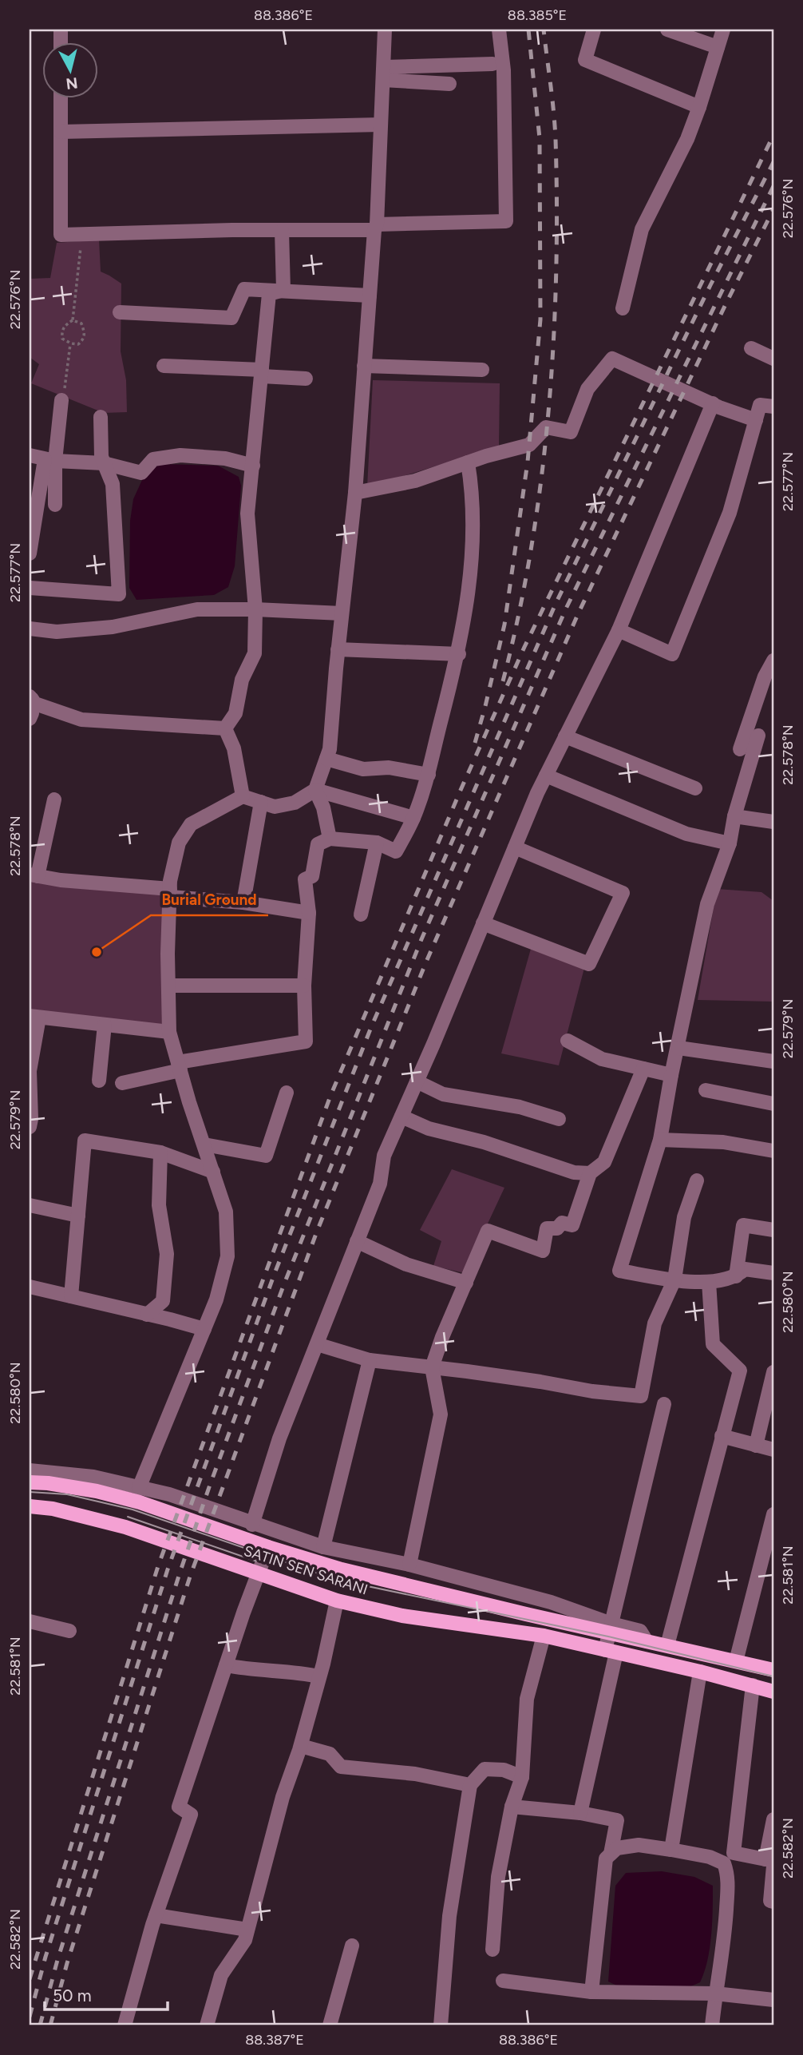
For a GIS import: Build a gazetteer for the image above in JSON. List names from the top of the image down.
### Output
{
  "streets": {
    "main road": ["SATIN SEN SARANI"]
  },
  "places": ["Burial Ground"],
  "scale_bar": "50 m",
  "north": "bottom",
  "coordinates": [
    "88.386°E",
    "88.385°E",
    "22.576°N",
    "22.577°N",
    "22.578°N",
    "22.579°N",
    "22.580°N",
    "22.581°N",
    "22.582°N",
    "88.387°E"
  ]
}
